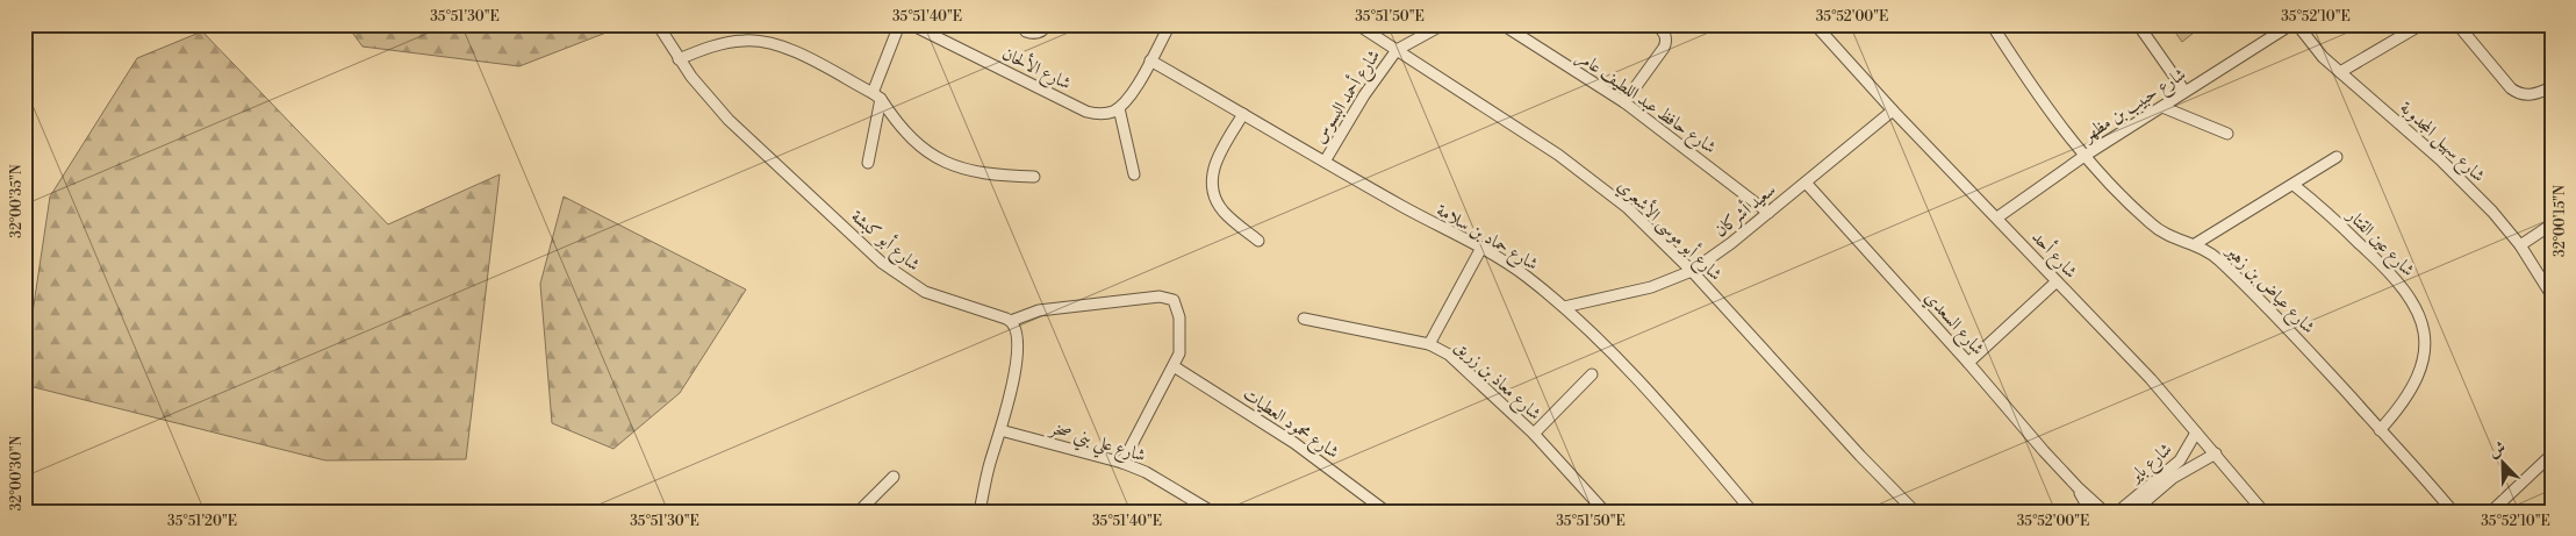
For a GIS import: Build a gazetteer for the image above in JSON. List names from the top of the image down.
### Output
{
  "streets": {
    "street": [
      "شارع الألحان",
      "شارع أحمد البسوس",
      "شارع حافظ عبد اللطيف عامر",
      "شارع حبيب بن مظهر",
      "شارع سهيل المجدوبة",
      "سعيد أشركان",
      "شارع أبو موسى الأشعري",
      "شارع حماد بن سلامة",
      "شارع أبو كبشة",
      "شارع عين القتار",
      "شارع أحد",
      "شارع عياض بن زهير",
      "شارع السعدي",
      "شارع معاذ بن زريق",
      "شارع محمود العطيات",
      "شارع علي بني صخر",
      "شارع باير"
    ]
  },
  "crossings": [
    ["شارع أحمد البسوس", "شارع أبو موسى الأشعري"],
    ["شارع أحمد البسوس", "شارع حماد بن سلامة"],
    ["شارع حافظ عبد اللطيف عامر", "سعيد أشركان"],
    ["شارع حبيب بن مظهر", "شارع أحد"],
    ["شارع حبيب بن مظهر", "شارع عياض بن زهير"],
    ["سعيد أشركان", "شارع أبو موسى الأشعري"],
    ["سعيد أشركان", "شارع حماد بن سلامة"],
    ["سعيد أشركان", "شارع أحد"],
    ["سعيد أشركان", "شارع السعدي"],
    ["شارع عين القتار", "شارع عياض بن زهير"],
    ["شارع أحد", "شارع باير"]
  ],
  "north": "top left",
  "coordinates": [
    "35°51'30\"E",
    "35°51'40\"E",
    "35°51'50\"E",
    "35°52'00\"E",
    "35°52'10\"E",
    "32°00'35\"N",
    "32°00'15\"N",
    "32°00'30\"N",
    "35°51'20\"E"
  ]
}
